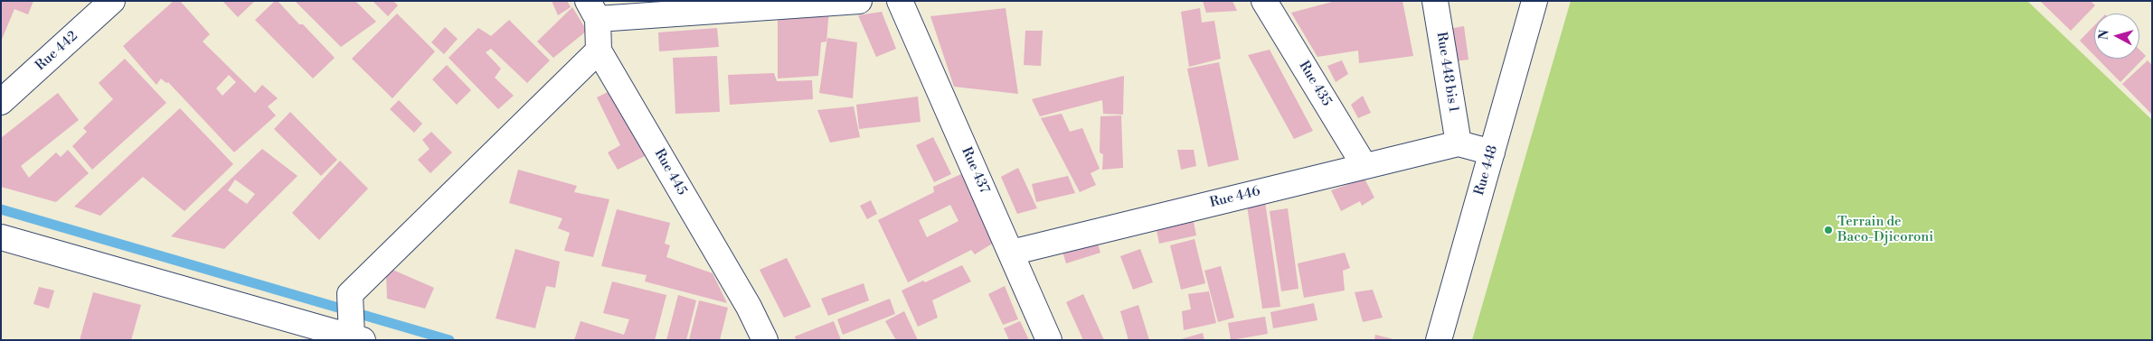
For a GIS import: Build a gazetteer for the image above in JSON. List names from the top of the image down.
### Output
{
  "streets": {
    "street": [
      "Rue 442",
      "Rue 448 bis 1",
      "Rue 435",
      "Rue 437",
      "Rue 448",
      "Rue 445",
      "Rue 446"
    ]
  },
  "crossings": [
    ["Rue 448 bis 1", "Rue 446"],
    ["Rue 435", "Rue 446"],
    ["Rue 437", "Rue 446"]
  ],
  "places": ["Terrain de Baco-Djicoroni"],
  "north": "left"
}
